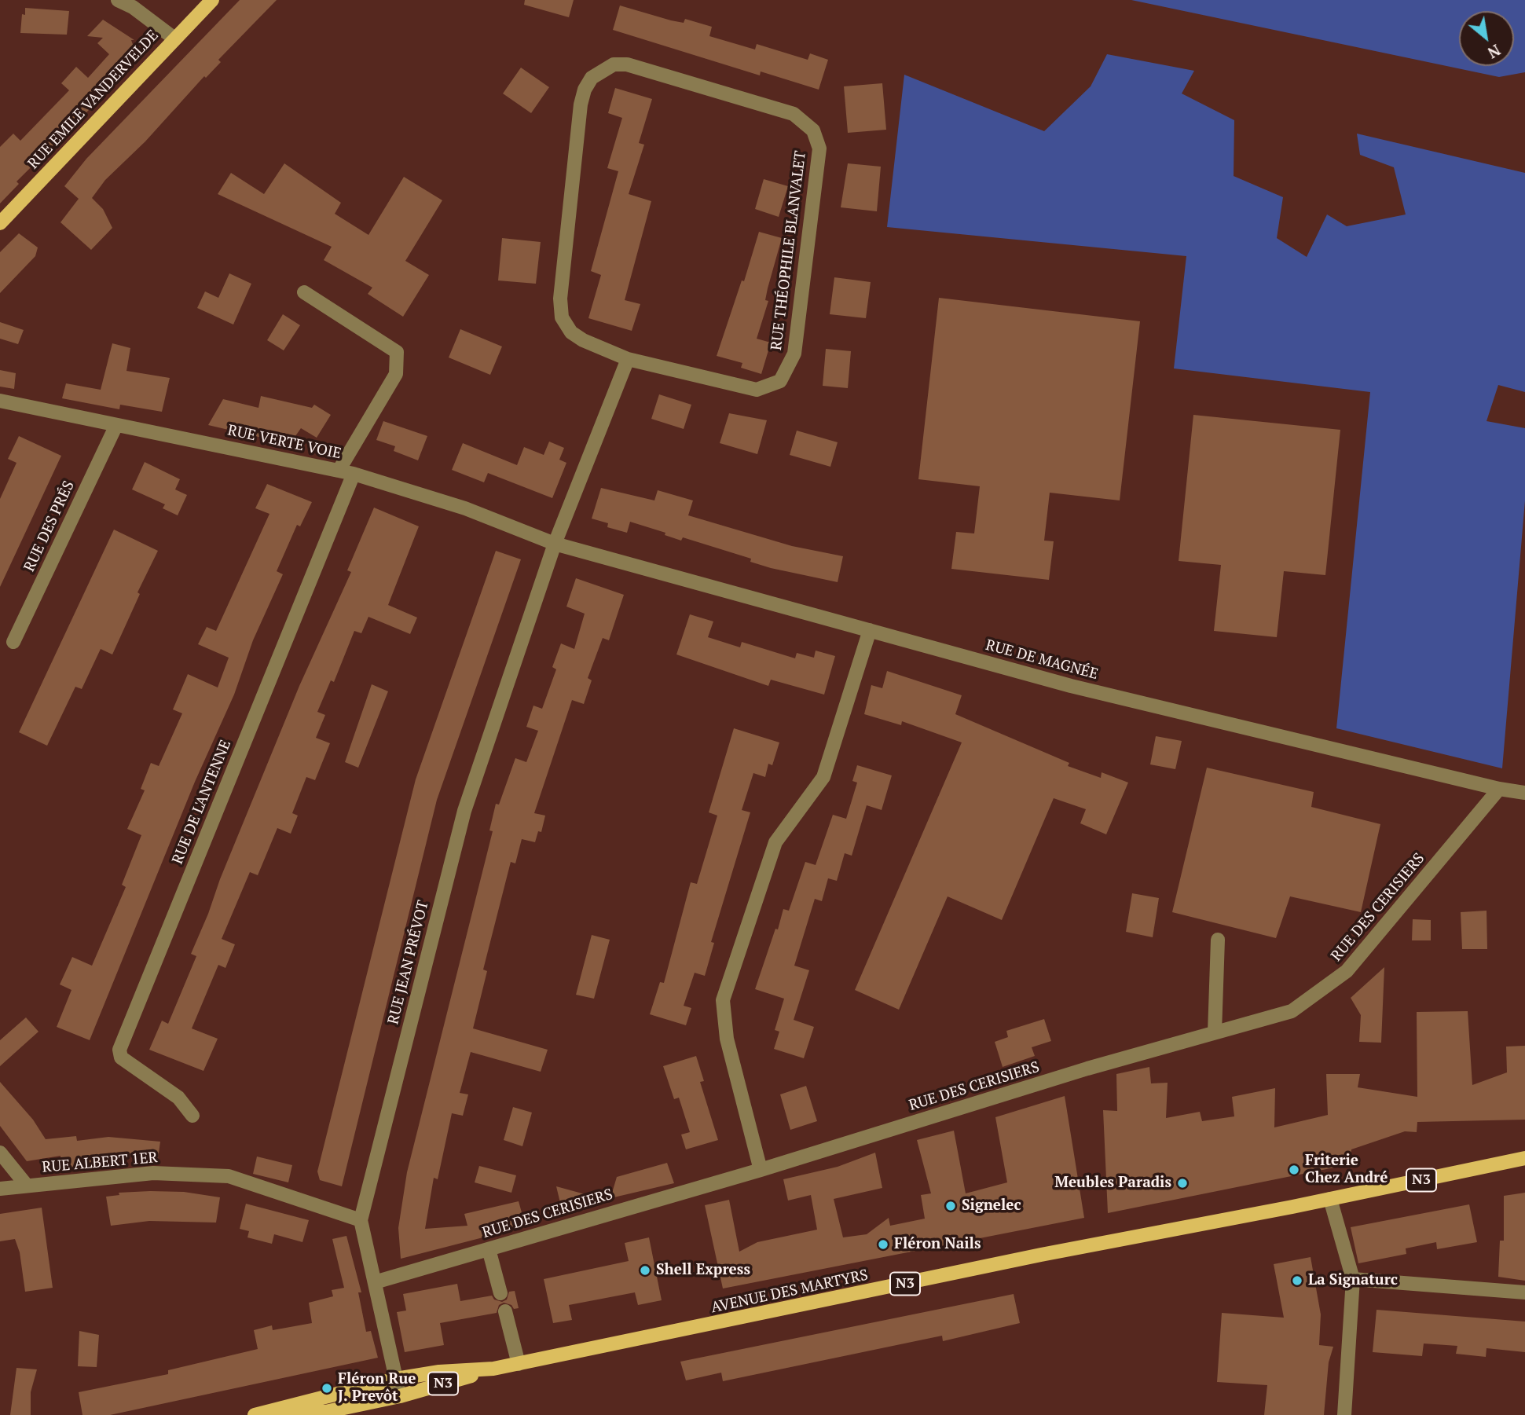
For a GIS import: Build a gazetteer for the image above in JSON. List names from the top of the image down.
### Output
{
  "streets": {
    "main road": ["RUE EMILE VANDERVELDE", "N3", "AVENUE DES MARTYRS"],
    "street": [
      "RUE THÉOPHILE BLANVALET",
      "RUE VERTE VOIE",
      "RUE DES PRÉS",
      "RUE DE MAGNÉE",
      "RUE DE L'ANTENNE",
      "RUE DES CERISIERS",
      "RUE JEAN PRÉVOT",
      "RUE ALBERT 1ER"
    ]
  },
  "crossings": [
    ["RUE VERTE VOIE", "RUE DES PRÉS"],
    ["RUE VERTE VOIE", "RUE DE MAGNÉE"],
    ["RUE VERTE VOIE", "RUE DE L'ANTENNE"],
    ["RUE VERTE VOIE", "RUE JEAN PRÉVOT"],
    ["RUE DE MAGNÉE", "RUE DES CERISIERS"],
    ["RUE DE MAGNÉE", "RUE JEAN PRÉVOT"],
    ["RUE DES CERISIERS", "RUE JEAN PRÉVOT"],
    ["RUE JEAN PRÉVOT", "RUE ALBERT 1ER"],
    ["RUE JEAN PRÉVOT", "AVENUE DES MARTYRS"],
    ["N3", "AVENUE DES MARTYRS"]
  ],
  "places": [
    "Friterie Chez André",
    "Meubles Paradis",
    "Signelec",
    "Fléron Nails",
    "Shell Express",
    "La Signaturc",
    "Fléron Rue J. Prevôt"
  ],
  "north": "bottom right"
}
